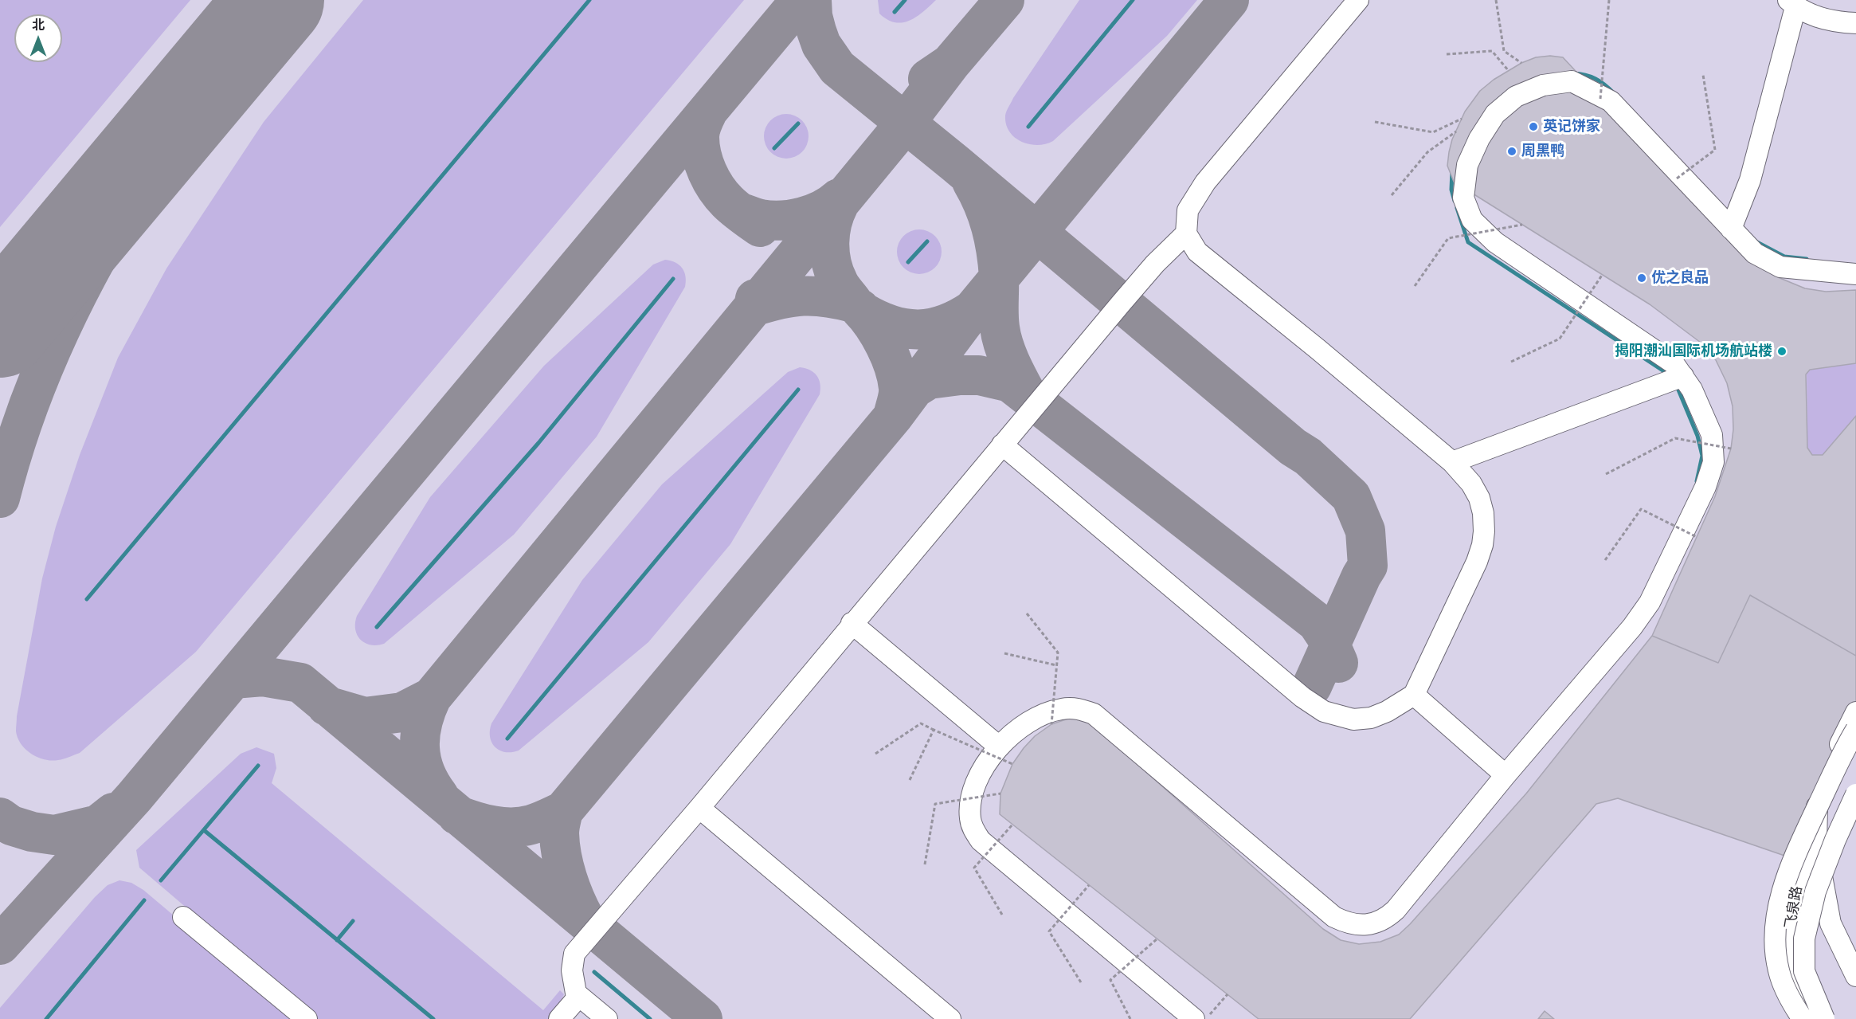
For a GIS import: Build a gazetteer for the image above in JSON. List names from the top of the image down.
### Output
{
  "streets": {
    "street": ["飞泉路"]
  },
  "places": [
    "英记饼家",
    "周黑鸭",
    "优之良品",
    "揭阳潮汕国际机场航站楼"
  ],
  "north": "top"
}
